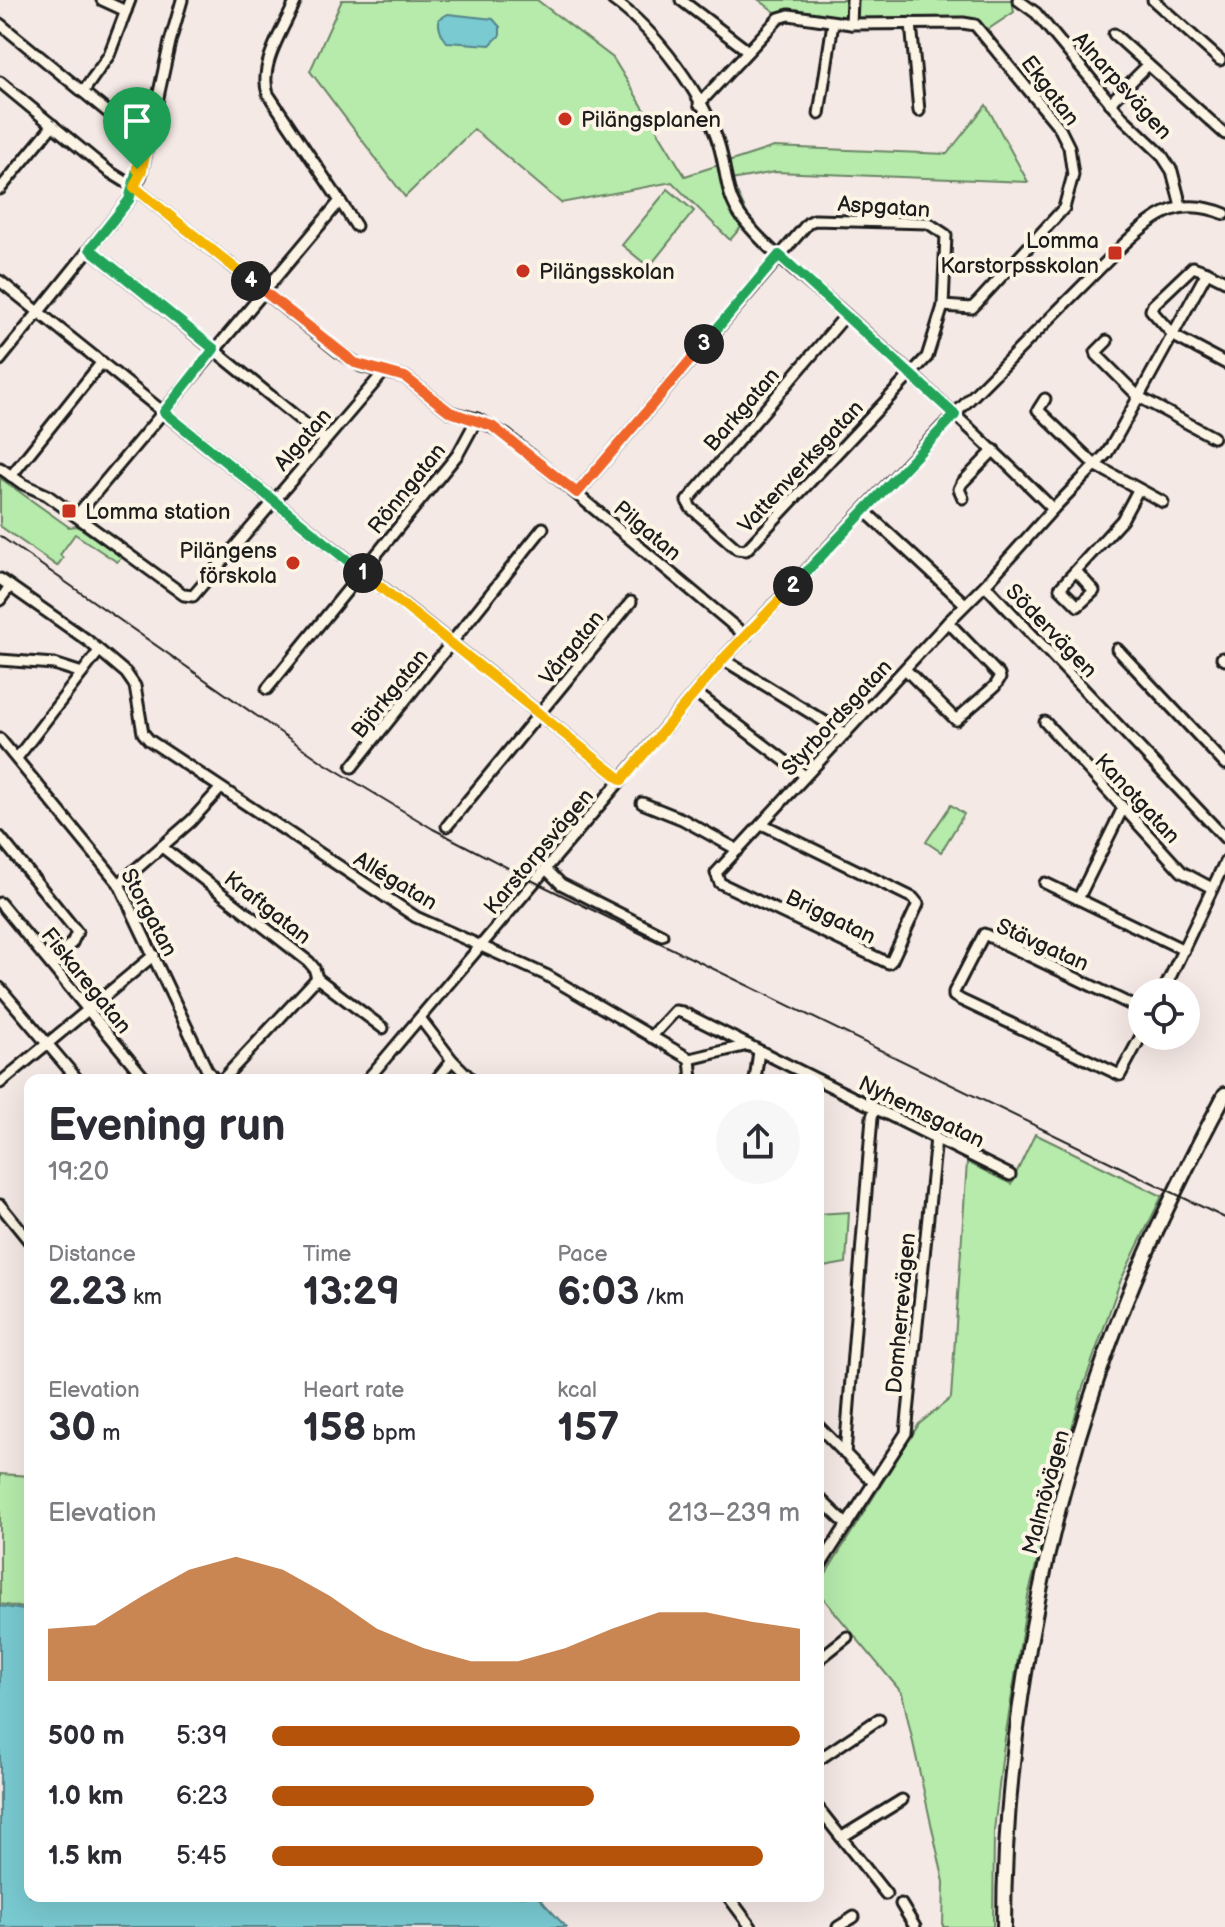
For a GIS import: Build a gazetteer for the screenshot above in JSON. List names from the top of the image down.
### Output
{
  "streets": {
    "main road": ["Malmövägen"],
    "street": [
      "Alnarpsvägen",
      "Ekgatan",
      "Aspgatan",
      "Barkgatan",
      "Algatan",
      "Vattenverksgatan",
      "Rönngatan",
      "Pilgatan",
      "Södervägen",
      "Vårgatan",
      "Björkgatan",
      "Styrbordsgatan",
      "Kanotgatan",
      "Karstorpsvägen",
      "Allégatan",
      "Kraftgatan",
      "Storgatan",
      "Briggatan",
      "Stävgatan",
      "Fiskaregatan",
      "Nyhemsgatan",
      "Domherrevägen"
    ]
  },
  "crossings": [
    ["Alnarpsvägen", "Karstorpsvägen"],
    ["Ekgatan", "Aspgatan"],
    ["Aspgatan", "Vattenverksgatan"],
    ["Barkgatan", "Vattenverksgatan"],
    ["Algatan", "Pilgatan"],
    ["Rönngatan", "Pilgatan"],
    ["Pilgatan", "Karstorpsvägen"],
    ["Södervägen", "Styrbordsgatan"],
    ["Styrbordsgatan", "Briggatan"],
    ["Karstorpsvägen", "Allégatan"],
    ["Allégatan", "Nyhemsgatan"],
    ["Nyhemsgatan", "Domherrevägen"]
  ],
  "places": {
    "other": ["Pilängsplanen", "Pilängsskolan", "Pilängens förskola"],
    "transit": ["Lomma Karstorpsskolan", "Lomma station"]
  },
  "page": {
    "pins": [
      "4",
      "3",
      "1",
      "2"
    ],
    "heading": ["Evening run", "19:20"],
    "stats": [
      ["Distance", "2.23 km"],
      ["Time", "13:29"],
      ["Pace", "6:03 /km"],
      ["Elevation", "30 m"],
      ["Heart rate", "158 bpm"],
      ["kcal", "157"]
    ],
    "chart": ["Elevation", "213–239 m"],
    "list": [
      {
        "name": "500 m",
        "note": "5:39"
      },
      {
        "name": "1.0 km",
        "note": "6:23"
      },
      {
        "name": "1.5 km",
        "note": "5:45"
      }
    ]
  }
}
